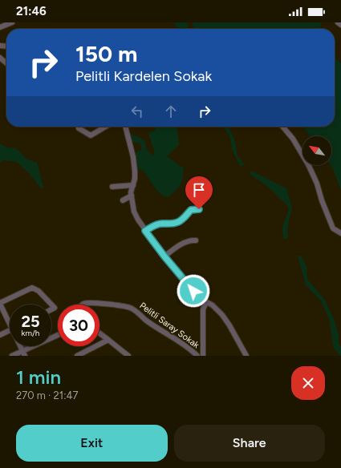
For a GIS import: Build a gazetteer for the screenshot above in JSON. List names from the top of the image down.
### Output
{
  "streets": {
    "street": ["Pelitli Saray Sokak"]
  },
  "north": "top left",
  "page": {
    "status": "21:46",
    "turn": ["150 m", "Pelitli Kardelen Sokak"],
    "speed": "25 km/h",
    "limit": "30",
    "heading": ["1 min", "270 m · 21:47"],
    "buttons": ["Exit", "Share"]
  }
}
